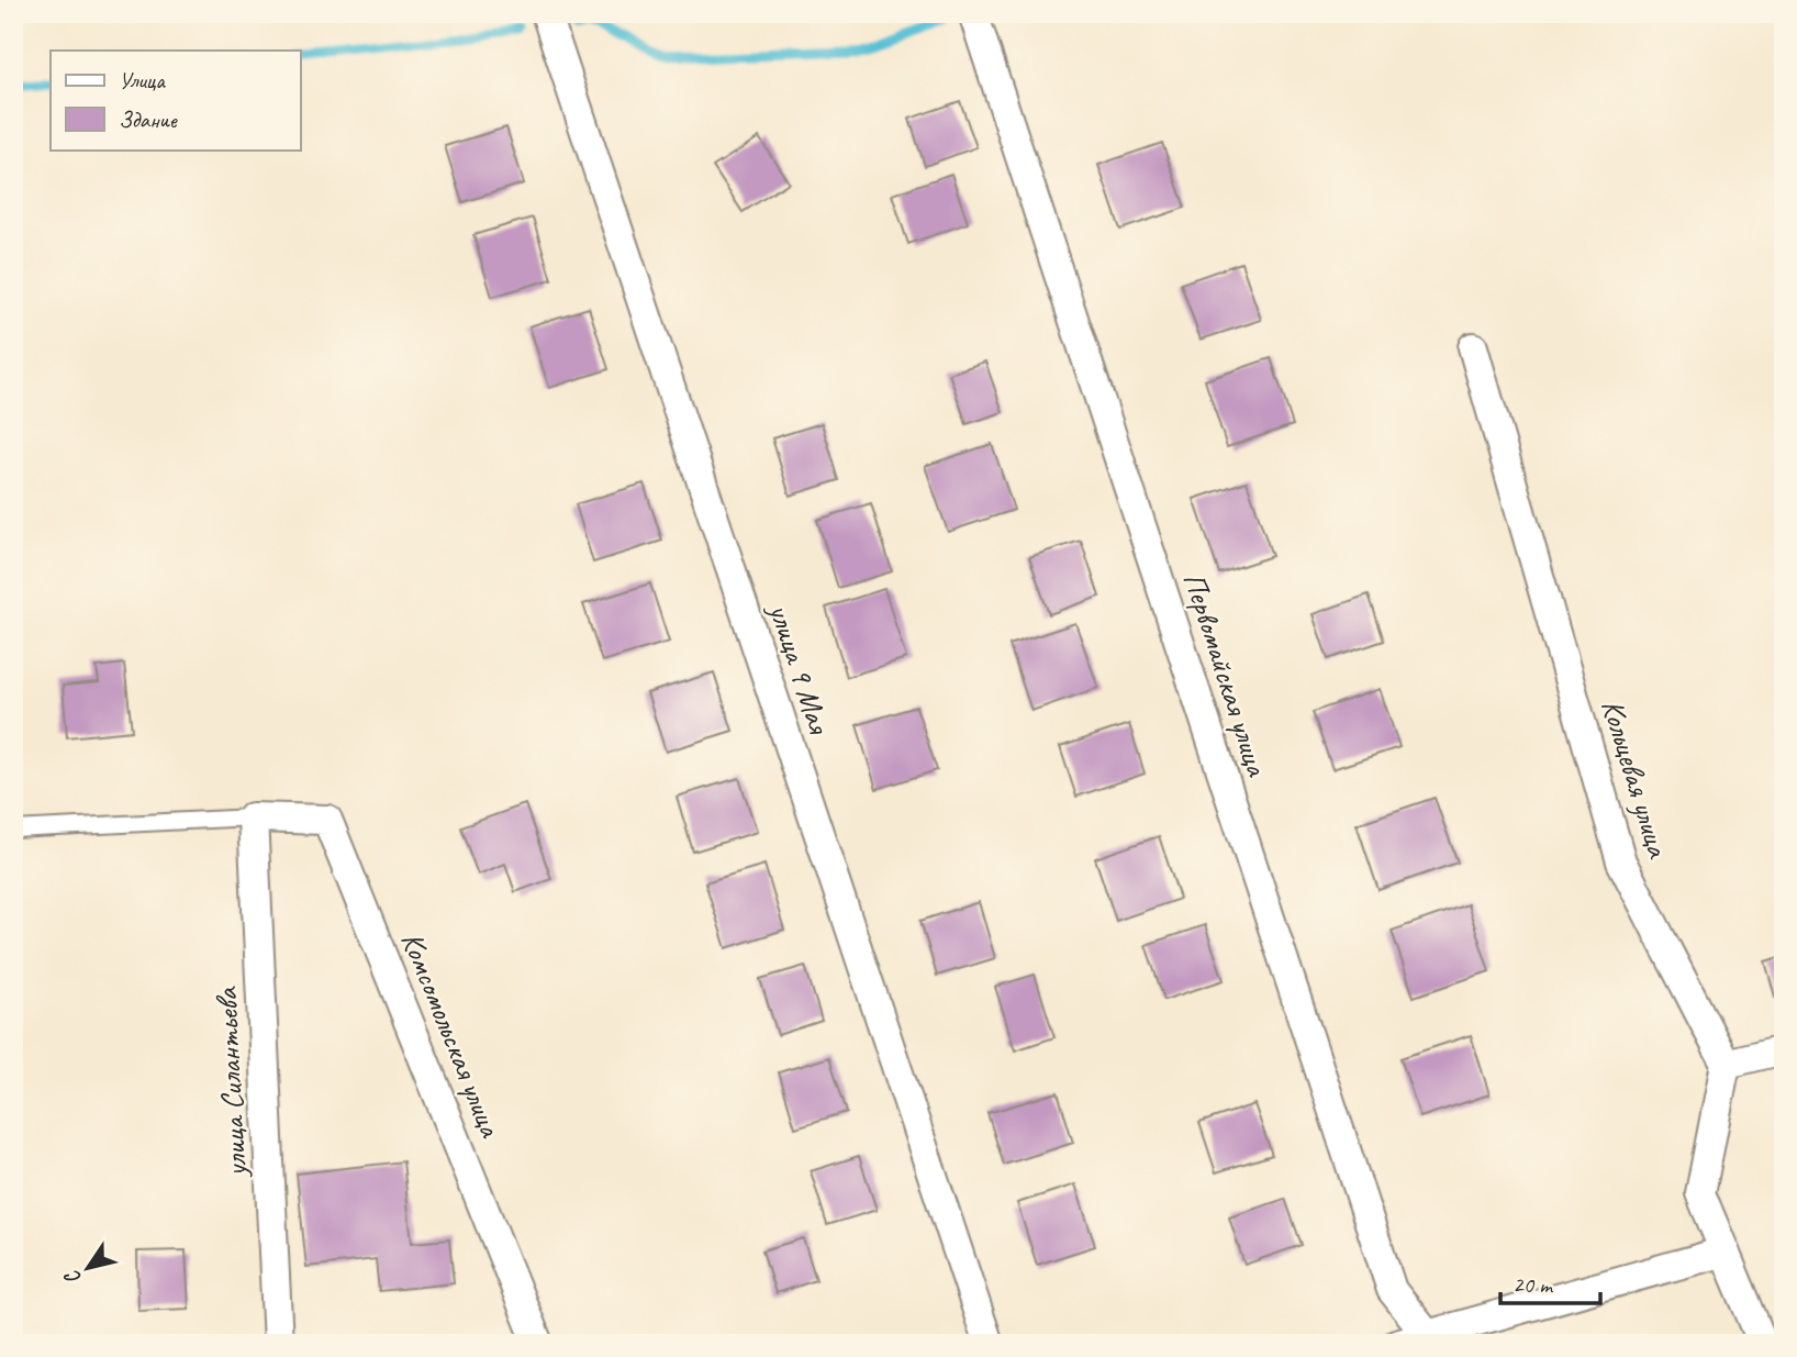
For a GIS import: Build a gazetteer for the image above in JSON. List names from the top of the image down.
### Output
{
  "streets": {
    "street": [
      "улица 9 Мая",
      "Первомайская улица",
      "Кольцевая улица",
      "Комсомольская улица",
      "улица Силантьева"
    ]
  },
  "crossings": [
    ["Комсомольская улица", "улица Силантьева"]
  ],
  "legend": ["Улица", "Здание"],
  "scale_bar": "20 m",
  "north": "bottom left"
}
